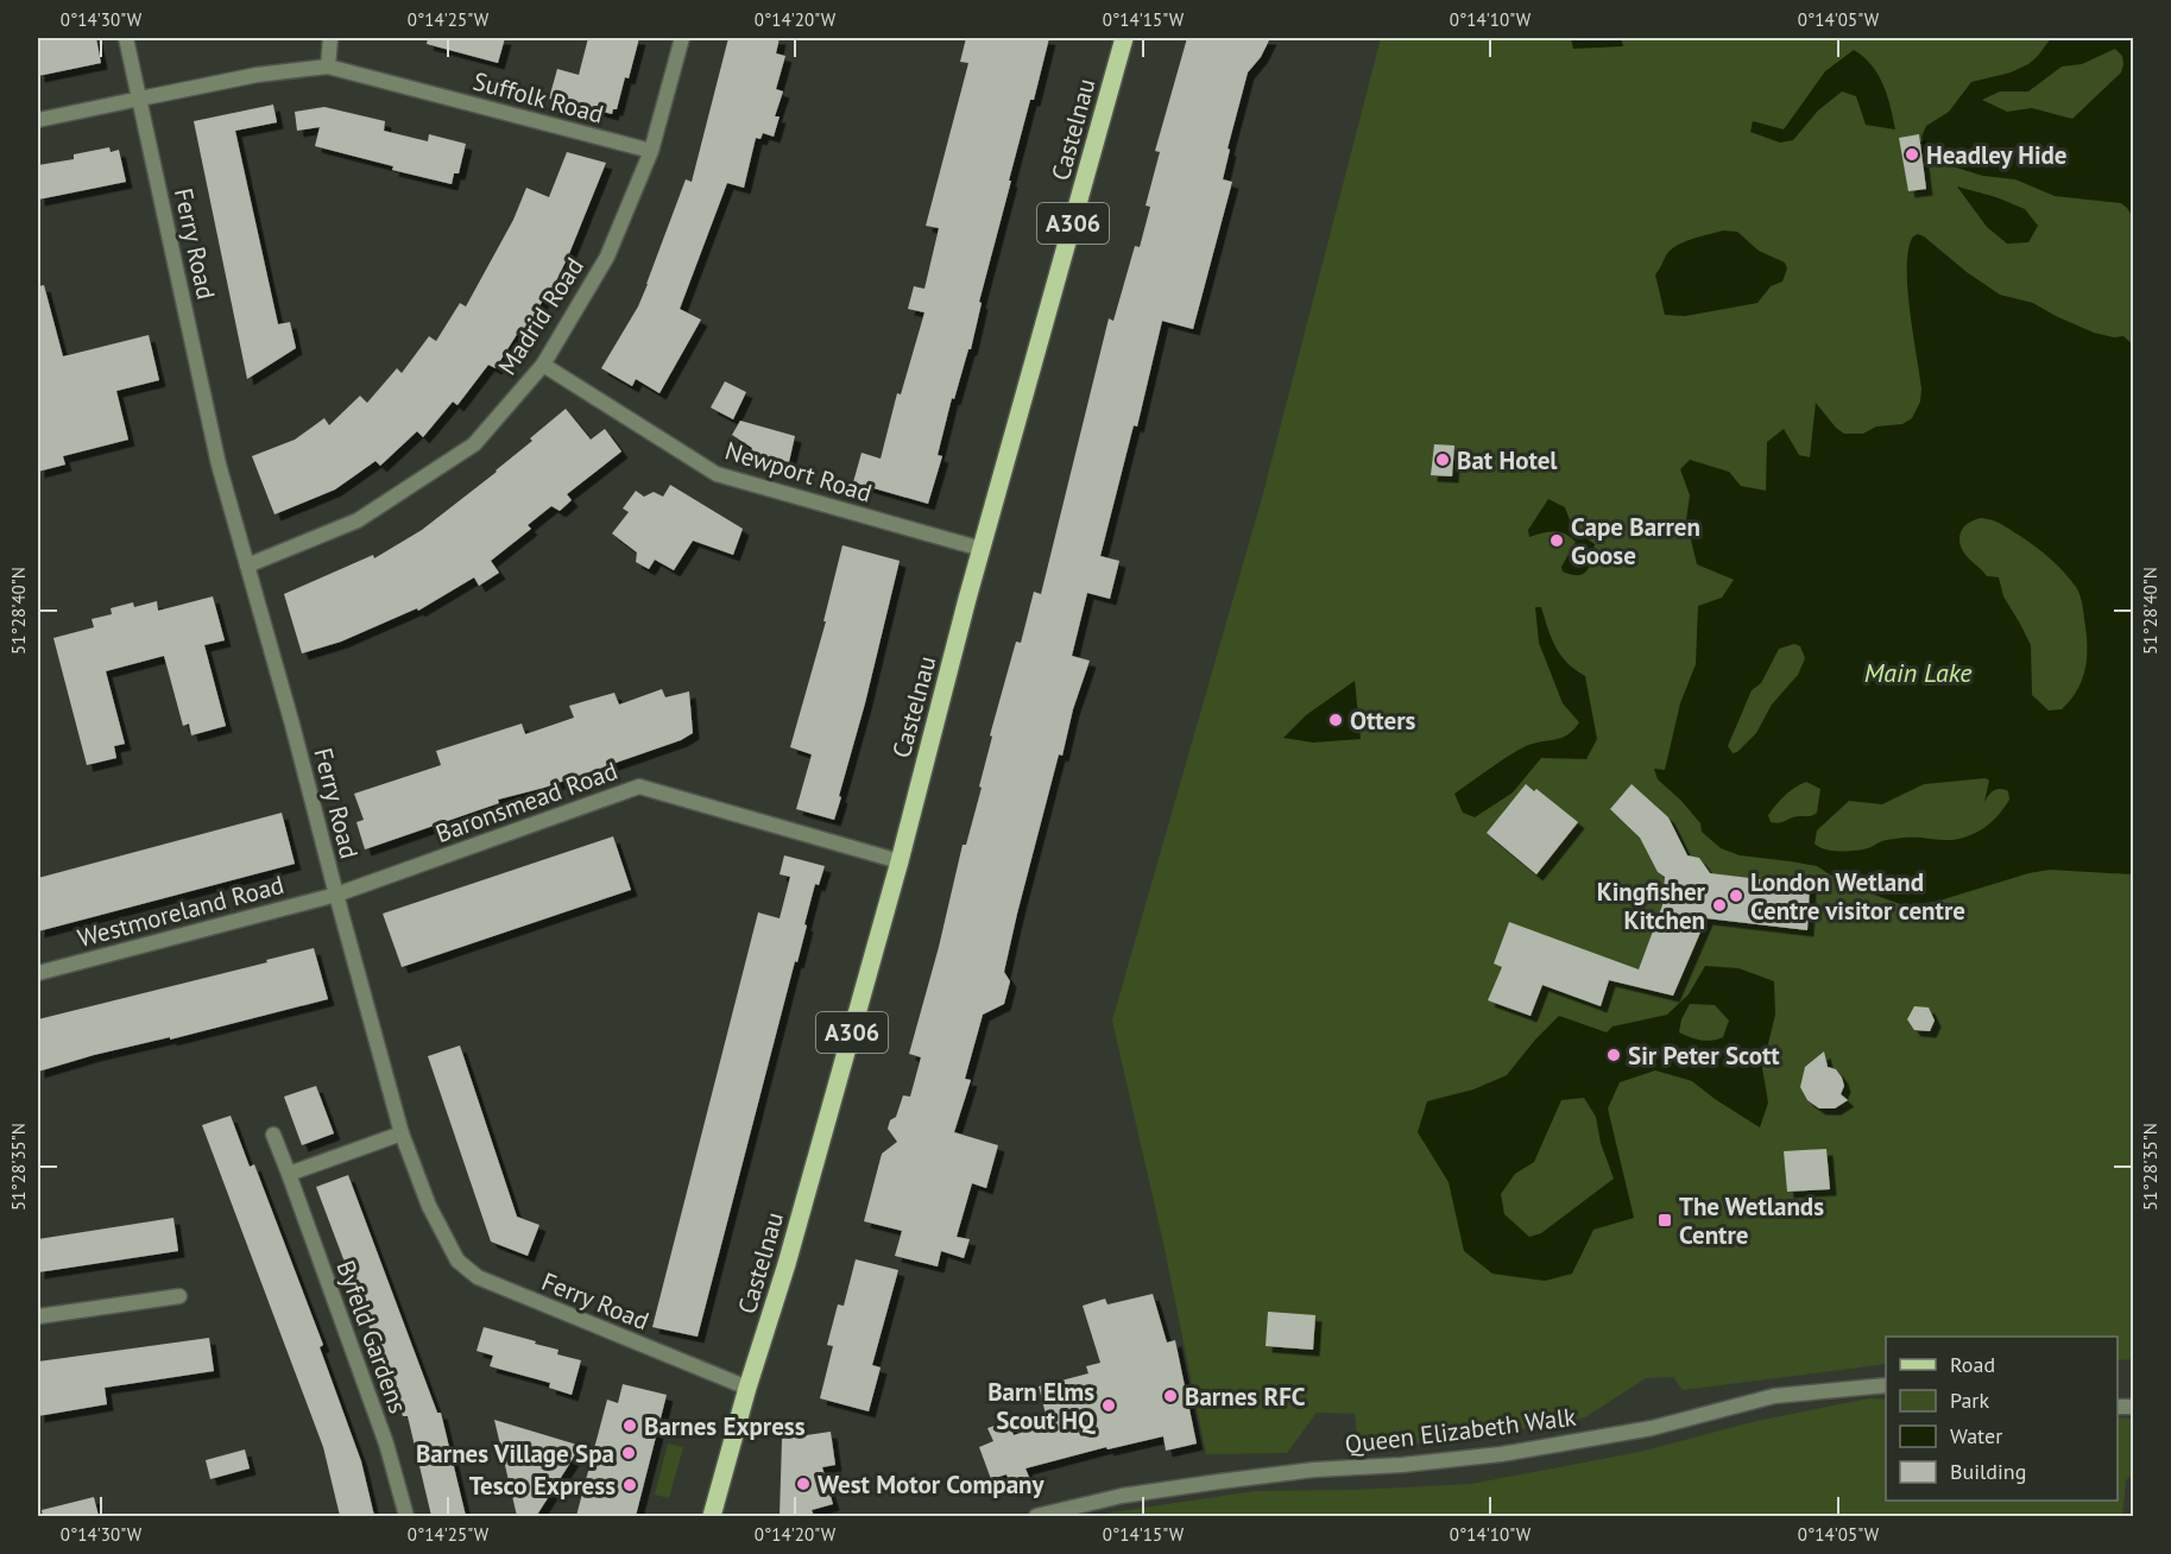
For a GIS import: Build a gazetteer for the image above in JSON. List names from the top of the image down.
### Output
{
  "streets": {
    "main road": ["Castelnau", "A306"],
    "street": [
      "Suffolk Road",
      "Ferry Road",
      "Madrid Road",
      "Newport Road",
      "Baronsmead Road",
      "Westmoreland Road",
      "Byfeld Gardens",
      "Queen Elizabeth Walk"
    ]
  },
  "crossings": [
    ["Suffolk Road", "Ferry Road"],
    ["Suffolk Road", "Madrid Road"],
    ["Castelnau", "A306"],
    ["Castelnau", "Ferry Road"],
    ["Castelnau", "Newport Road"],
    ["Castelnau", "Baronsmead Road"],
    ["A306", "Ferry Road"],
    ["Ferry Road", "Madrid Road"],
    ["Ferry Road", "Baronsmead Road"],
    ["Ferry Road", "Westmoreland Road"],
    ["Madrid Road", "Newport Road"],
    ["Baronsmead Road", "Westmoreland Road"]
  ],
  "water": ["Main Lake"],
  "places": {
    "other": [
      "Headley Hide",
      "Bat Hotel",
      "Cape Barren Goose",
      "Otters",
      "London Wetland Centre visitor centre",
      "Kingfisher Kitchen",
      "Sir Peter Scott",
      "Barnes RFC",
      "Barn Elms Scout HQ",
      "Barnes Express",
      "Barnes Village Spa",
      "West Motor Company",
      "Tesco Express"
    ],
    "transit": ["The Wetlands Centre"]
  },
  "legend": [
    "Road",
    "Park",
    "Water",
    "Building"
  ],
  "coordinates": [
    "0°14'30\"W",
    "0°14'25\"W",
    "0°14'20\"W",
    "0°14'15\"W",
    "0°14'10\"W",
    "0°14'05\"W",
    "51°28'40\"N",
    "51°28'35\"N"
  ]
}
